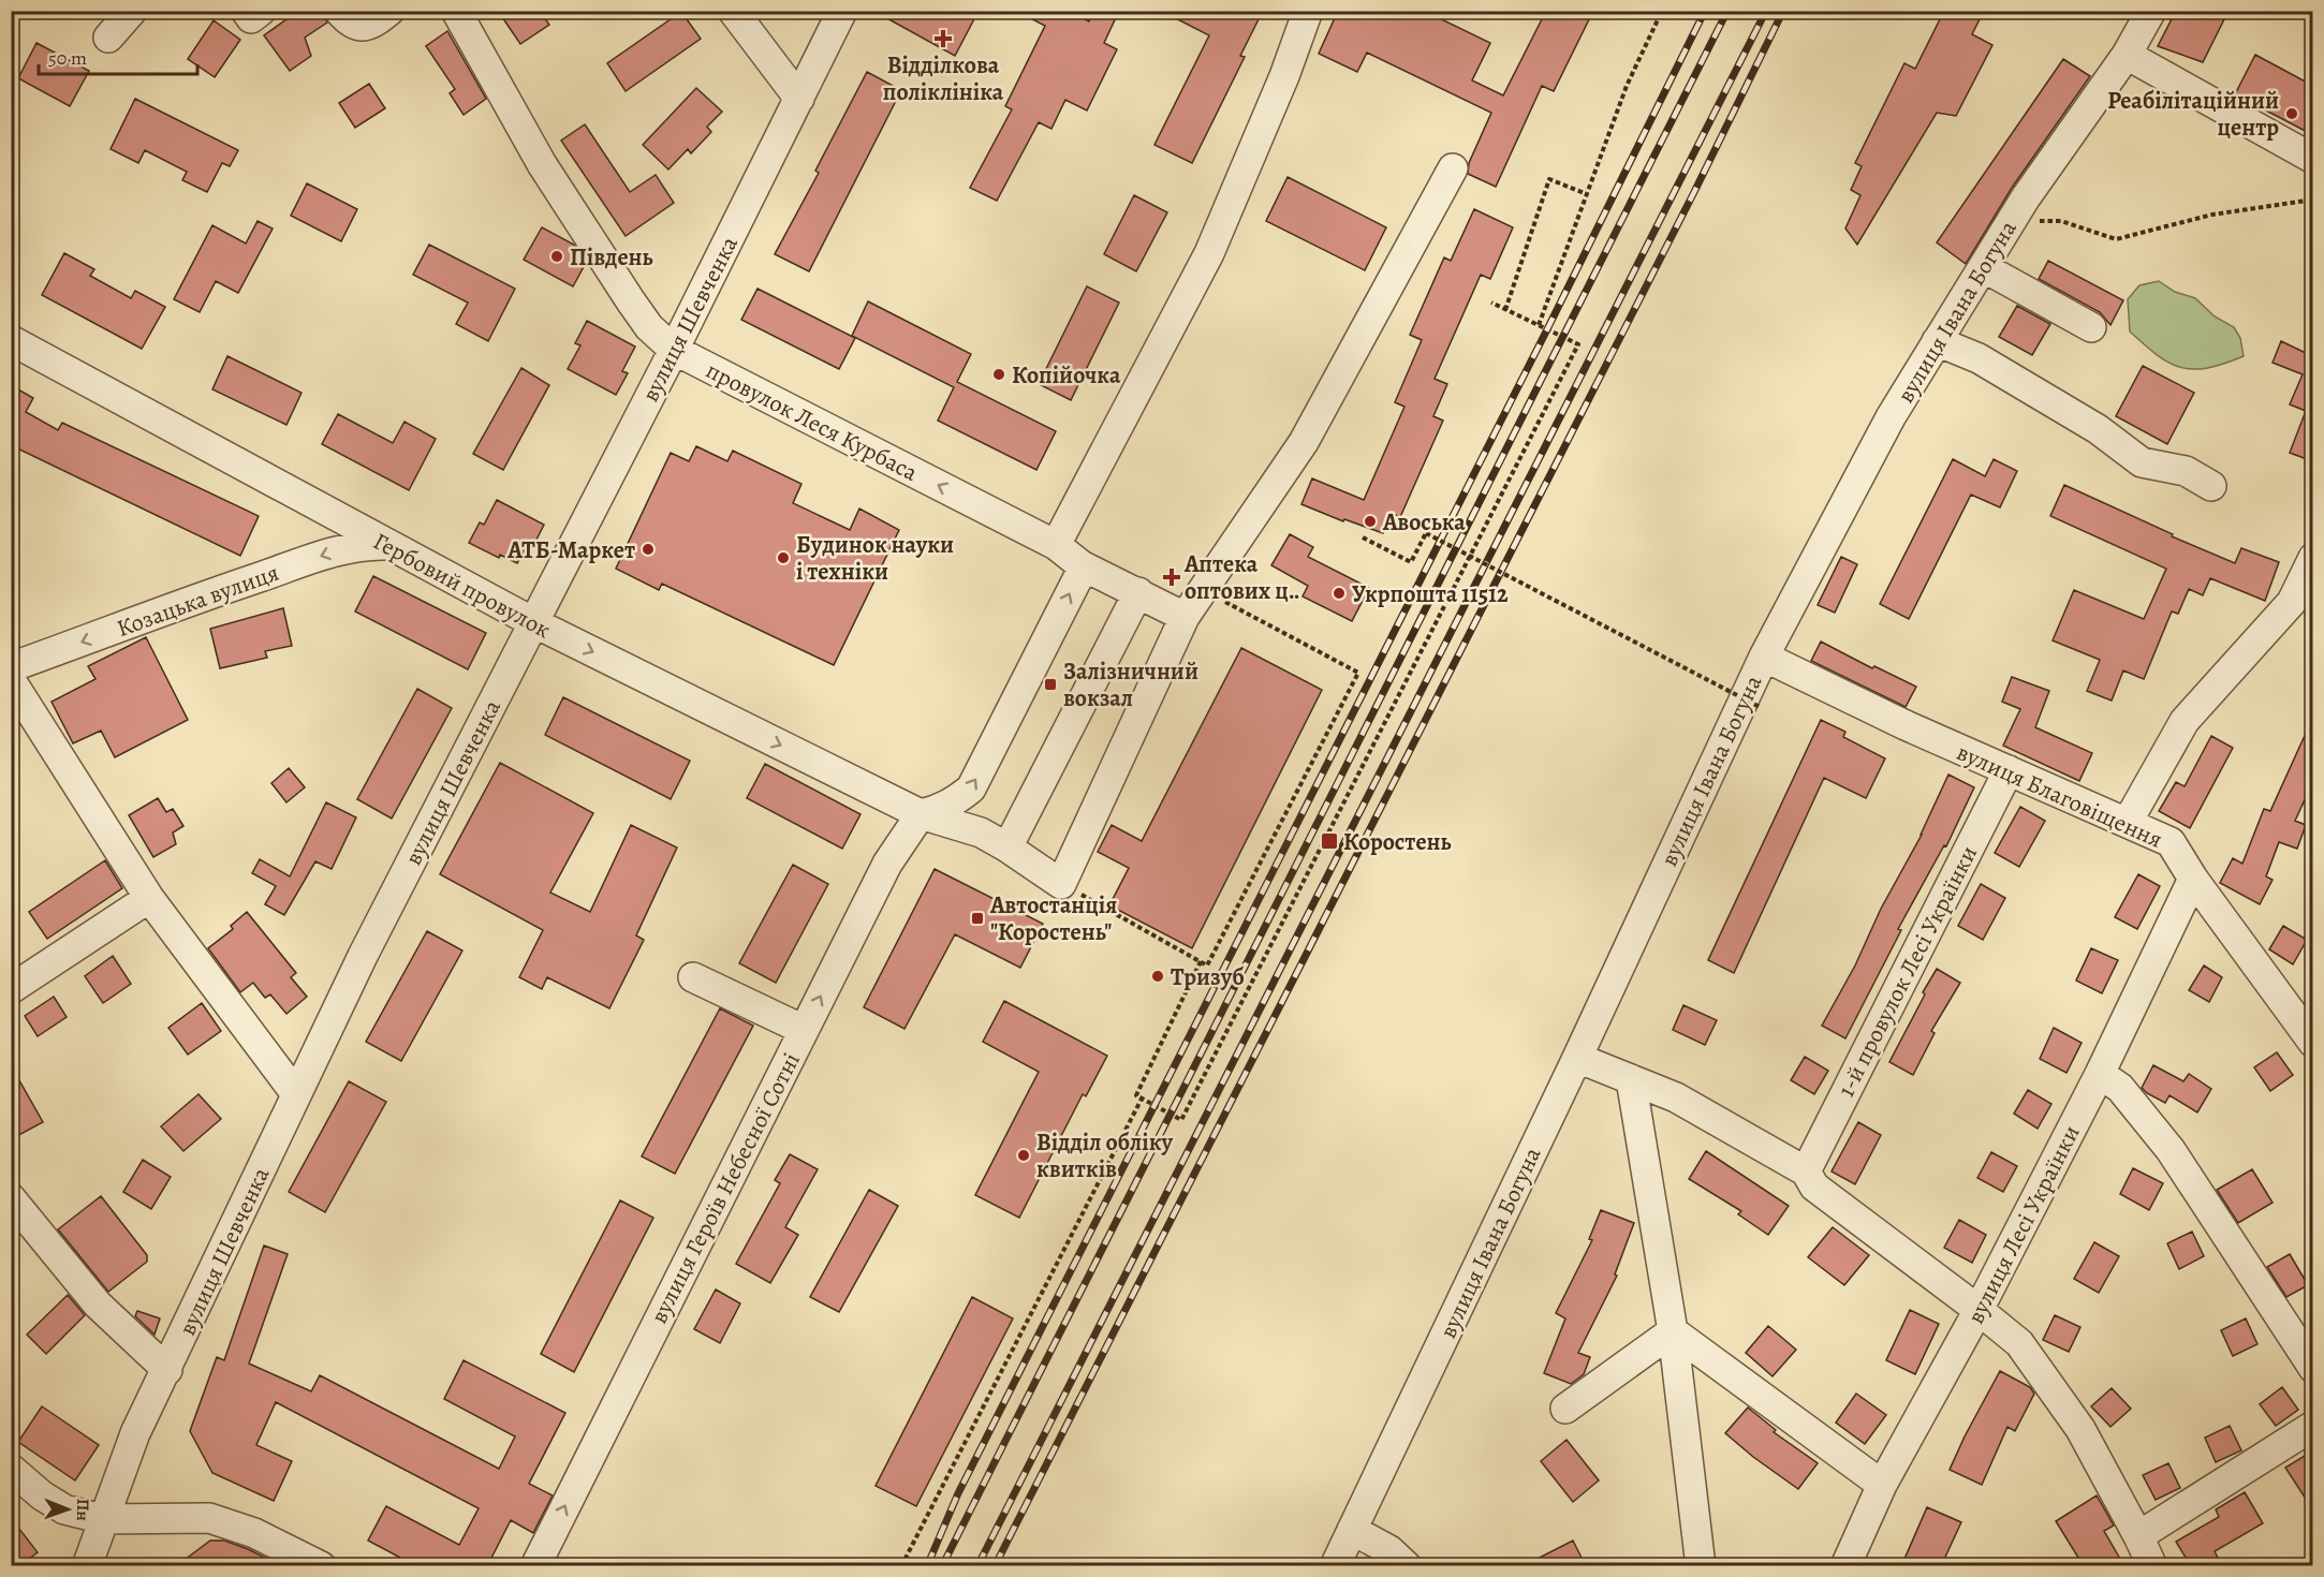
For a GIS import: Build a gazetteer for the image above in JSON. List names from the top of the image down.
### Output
{
  "streets": {
    "street": [
      "вулиця Івана Богуна",
      "вулиця Шевченка",
      "провулок Леся Курбаса",
      "Гербовий провулок",
      "Козацька вулиця",
      "вулиця Благовіщення",
      "1-й провулок Лесі Українки",
      "вулиця Героїв Небесної Сотні",
      "вулиця Лесі Українки"
    ]
  },
  "crossings": [
    ["вулиця Івана Богуна", "вулиця Благовіщення"],
    ["вулиця Шевченка", "провулок Леся Курбаса"],
    ["вулиця Шевченка", "Гербовий провулок"],
    ["Гербовий провулок", "Козацька вулиця"],
    ["Гербовий провулок", "вулиця Героїв Небесної Сотні"],
    ["вулиця Благовіщення", "1-й провулок Лесі Українки"],
    ["вулиця Благовіщення", "вулиця Лесі Українки"]
  ],
  "one_way": [
    "провулок Леся Курбаса",
    "Гербовий провулок",
    "Козацька вулиця",
    "вулиця Героїв Небесної Сотні"
  ],
  "places": {
    "health": ["Відділкова поліклініка", "Аптека оптових ц‥"],
    "other": [
      "Реабілітаційний центр",
      "Південь",
      "Копійочка",
      "Авоська",
      "АТБ-Маркет",
      "Будинок науки і техніки",
      "Укрпошта 11512",
      "Тризуб",
      "Відділ обліку квитків"
    ],
    "transit": ["Залізничний вокзал", "Коростень", "Автостанція \"Коростень\""]
  },
  "scale_bar": "50 m",
  "north": "right"
}
